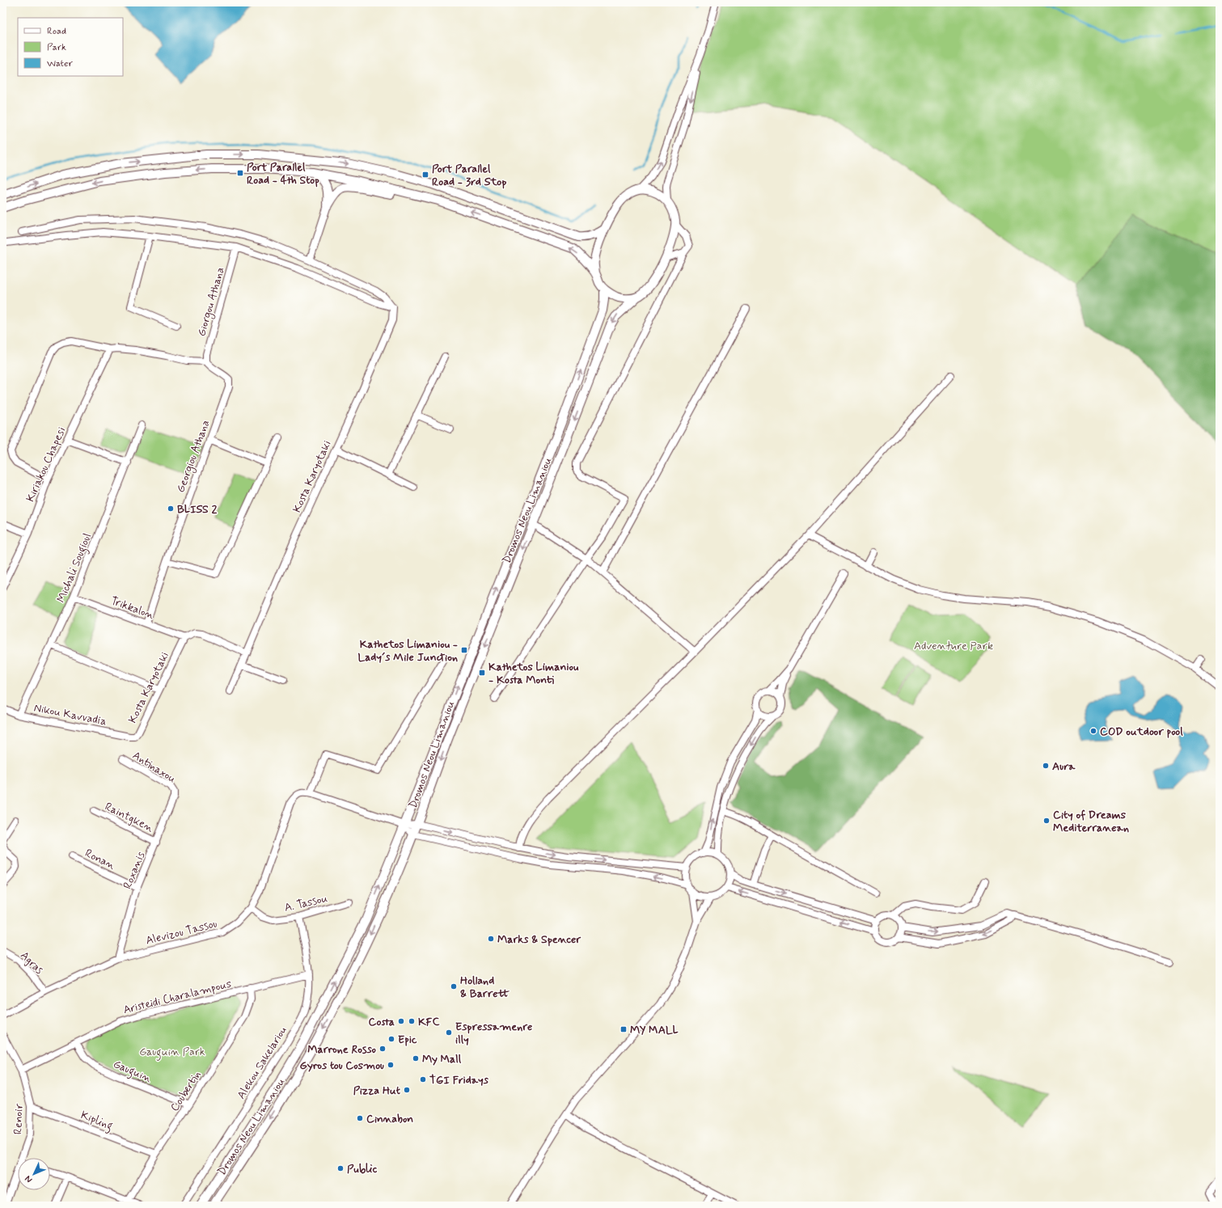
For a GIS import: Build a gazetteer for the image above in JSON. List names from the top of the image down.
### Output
{
  "streets": {
    "main road": ["Dromos Neou Limaniou"],
    "street": [
      "Giorgou Athana",
      "Georgiou Athana",
      "Kiriakou Chapesi",
      "Kosta Karyotaki",
      "Michali Sougioul",
      "Trikkalon",
      "Nikou Kavvadia",
      "Antinaxou",
      "Raintgken",
      "Ronan",
      "Roxanis",
      "A. Tassou",
      "Alevizou Tassou",
      "Agras",
      "Aristeidi Charalampous",
      "Alekou Sakelariou",
      "Gauguin",
      "Coubertin",
      "Renoir",
      "Kipling"
    ]
  },
  "crossings": [
    ["Giorgou Athana", "Georgiou Athana"],
    ["Georgiou Athana", "Trikkalon"],
    ["Kosta Karyotaki", "Trikkalon"],
    ["Kosta Karyotaki", "Nikou Kavvadia"],
    ["Dromos Neou Limaniou", "Alevizou Tassou"],
    ["Michali Sougioul", "Trikkalon"],
    ["Michali Sougioul", "Nikou Kavvadia"],
    ["Antinaxou", "Roxanis"],
    ["Raintgken", "Roxanis"],
    ["Ronan", "Roxanis"],
    ["Roxanis", "Alevizou Tassou"],
    ["A. Tassou", "Alevizou Tassou"],
    ["A. Tassou", "Alekou Sakelariou"],
    ["Alevizou Tassou", "Agras"],
    ["Aristeidi Charalampous", "Alekou Sakelariou"],
    ["Aristeidi Charalampous", "Gauguin"],
    ["Aristeidi Charalampous", "Coubertin"],
    ["Aristeidi Charalampous", "Renoir"],
    ["Gauguin", "Coubertin"],
    ["Coubertin", "Kipling"],
    ["Renoir", "Kipling"]
  ],
  "parks": ["Adventure Park", "Gauguin Park"],
  "places": {
    "transit": [
      "Port Parallel Road - 4th Stop",
      "Port Parallel Road - 3rd Stop",
      "Kathetos Limaniou - Lady´s Mile Junction",
      "Kathetos Limaniou - Kosta Monti",
      "MY MALL"
    ],
    "other": [
      "BLISS 2",
      "COD outdoor pool",
      "Aura",
      "City of Dreams Mediterranean",
      "Marks & Spencer",
      "Holland & Barrett",
      "Costa",
      "KFC",
      "Espressamenre illy",
      "Epic",
      "Marrone Rosso",
      "My Mall",
      "Gyros tou Cosmou",
      "TGI Fridays",
      "Pizza Hut",
      "Cinnabon",
      "Public"
    ]
  },
  "legend": ["Road", "Park", "Water"],
  "north": "bottom left"
}
